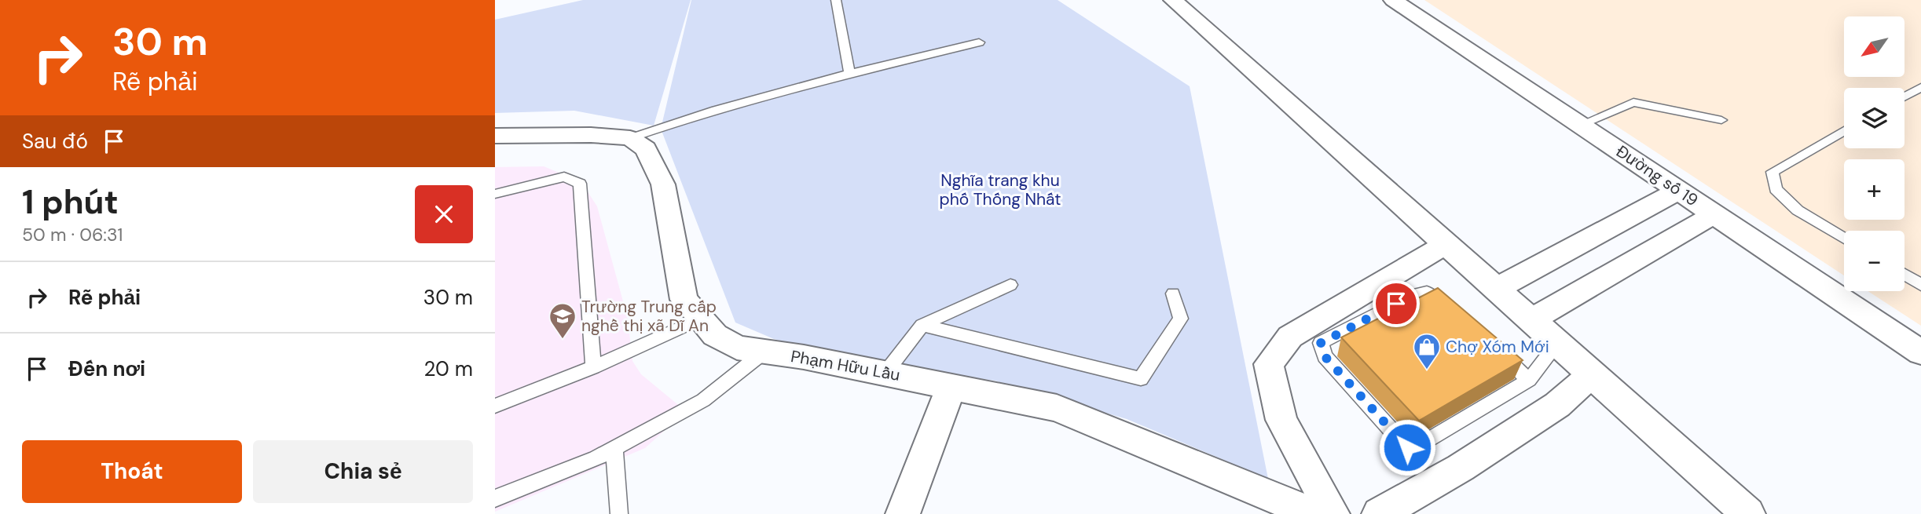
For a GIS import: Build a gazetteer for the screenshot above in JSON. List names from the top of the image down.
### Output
{
  "streets": {
    "street": ["Đường số 19", "Phạm Hữu Lầu"]
  },
  "parks": ["Nghĩa trang khu phố Thống Nhất"],
  "places": {
    "school or university": ["Trường Trung cấp nghề thị xã Dĩ An"],
    "shop": ["Chợ Xóm Mới"]
  },
  "north": "bottom left",
  "page": {
    "turn": ["30 m", "Rẽ phải"],
    "map_buttons": ["+", "−"],
    "then": "Sau đó",
    "heading": ["1 phút", "50 m · 06:31"],
    "list": [
      {
        "name": "Rẽ phải",
        "value": "30 m"
      },
      {
        "name": "Đến nơi",
        "value": "20 m"
      }
    ],
    "buttons": ["Thoát", "Chia sẻ"]
  }
}
